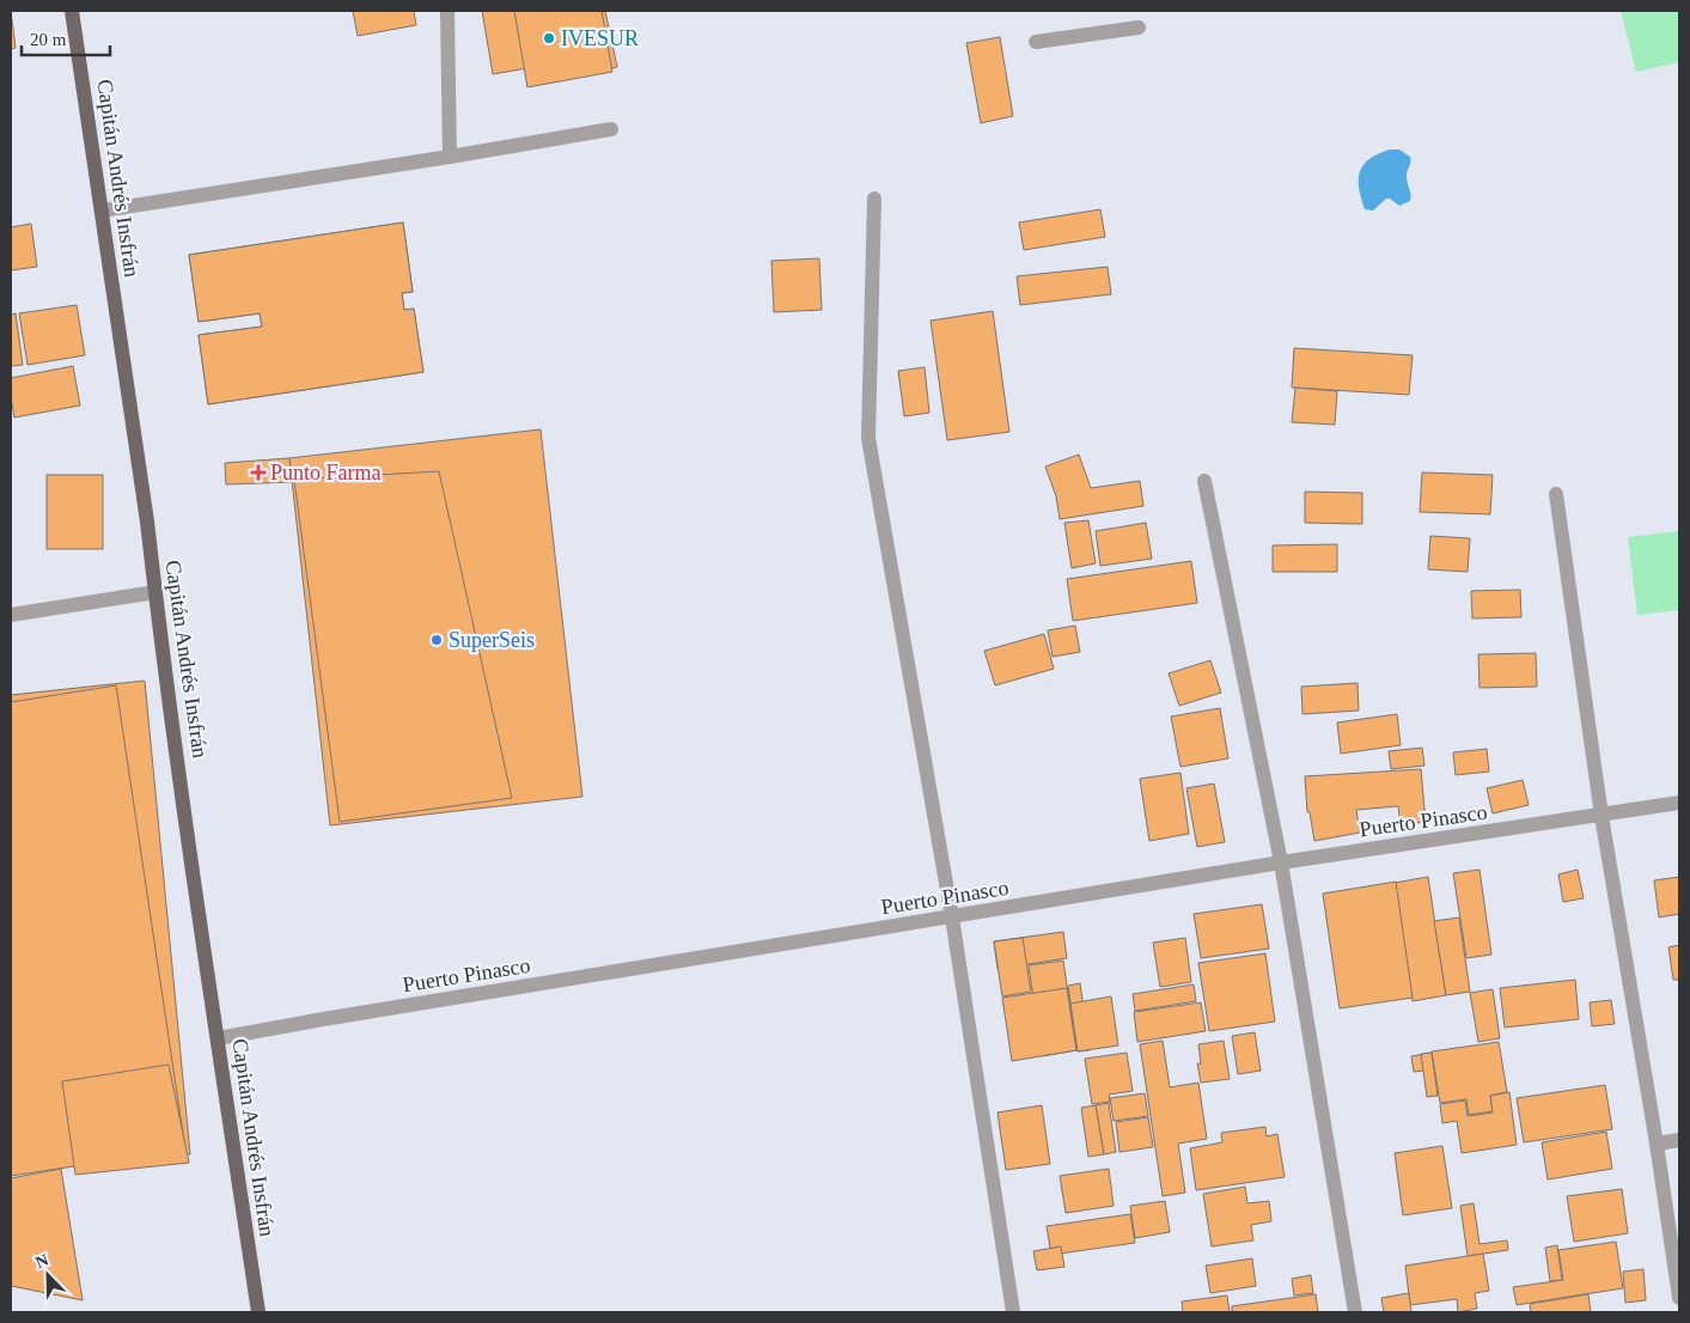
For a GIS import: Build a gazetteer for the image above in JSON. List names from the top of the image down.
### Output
{
  "streets": {
    "main road": ["Capitán Andrés Insfrán"],
    "street": ["Puerto Pinasco"]
  },
  "crossings": [
    ["Capitán Andrés Insfrán", "Puerto Pinasco"]
  ],
  "places": {
    "other": ["IVESUR", "SuperSeis"],
    "health": ["Punto Farma"]
  },
  "scale_bar": "20 m",
  "north": "top left"
}
